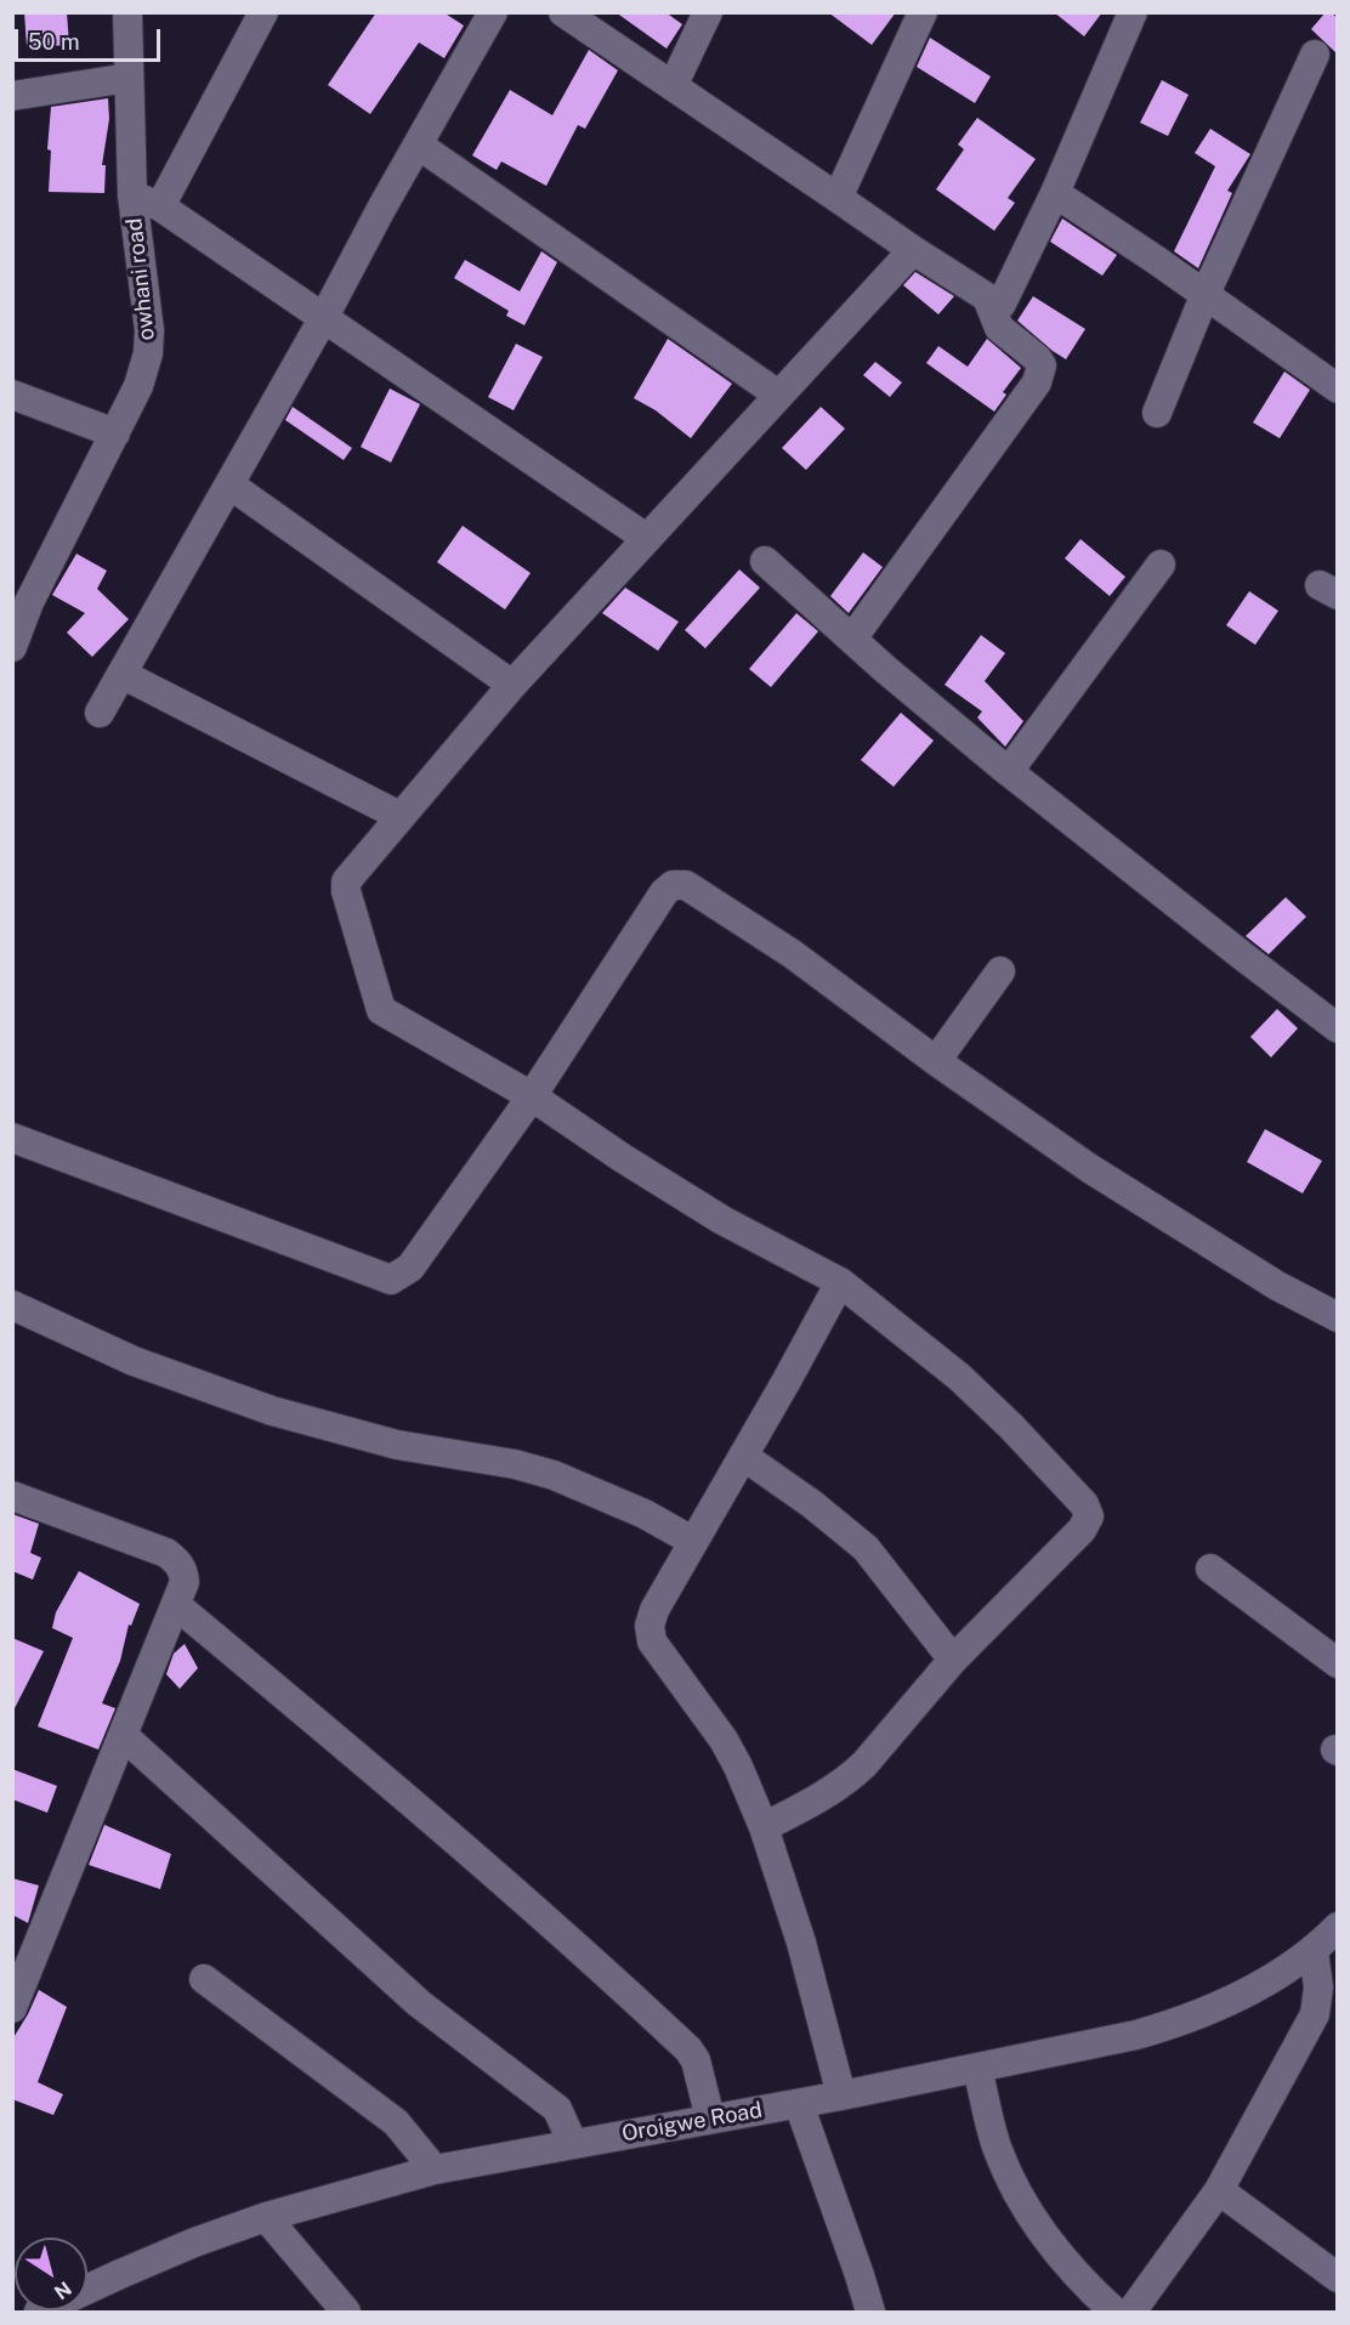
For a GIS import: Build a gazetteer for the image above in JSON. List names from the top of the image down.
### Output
{
  "streets": {
    "street": ["owhani road", "Oroigwe Road"]
  },
  "scale_bar": "50 m",
  "north": "bottom right"
}
